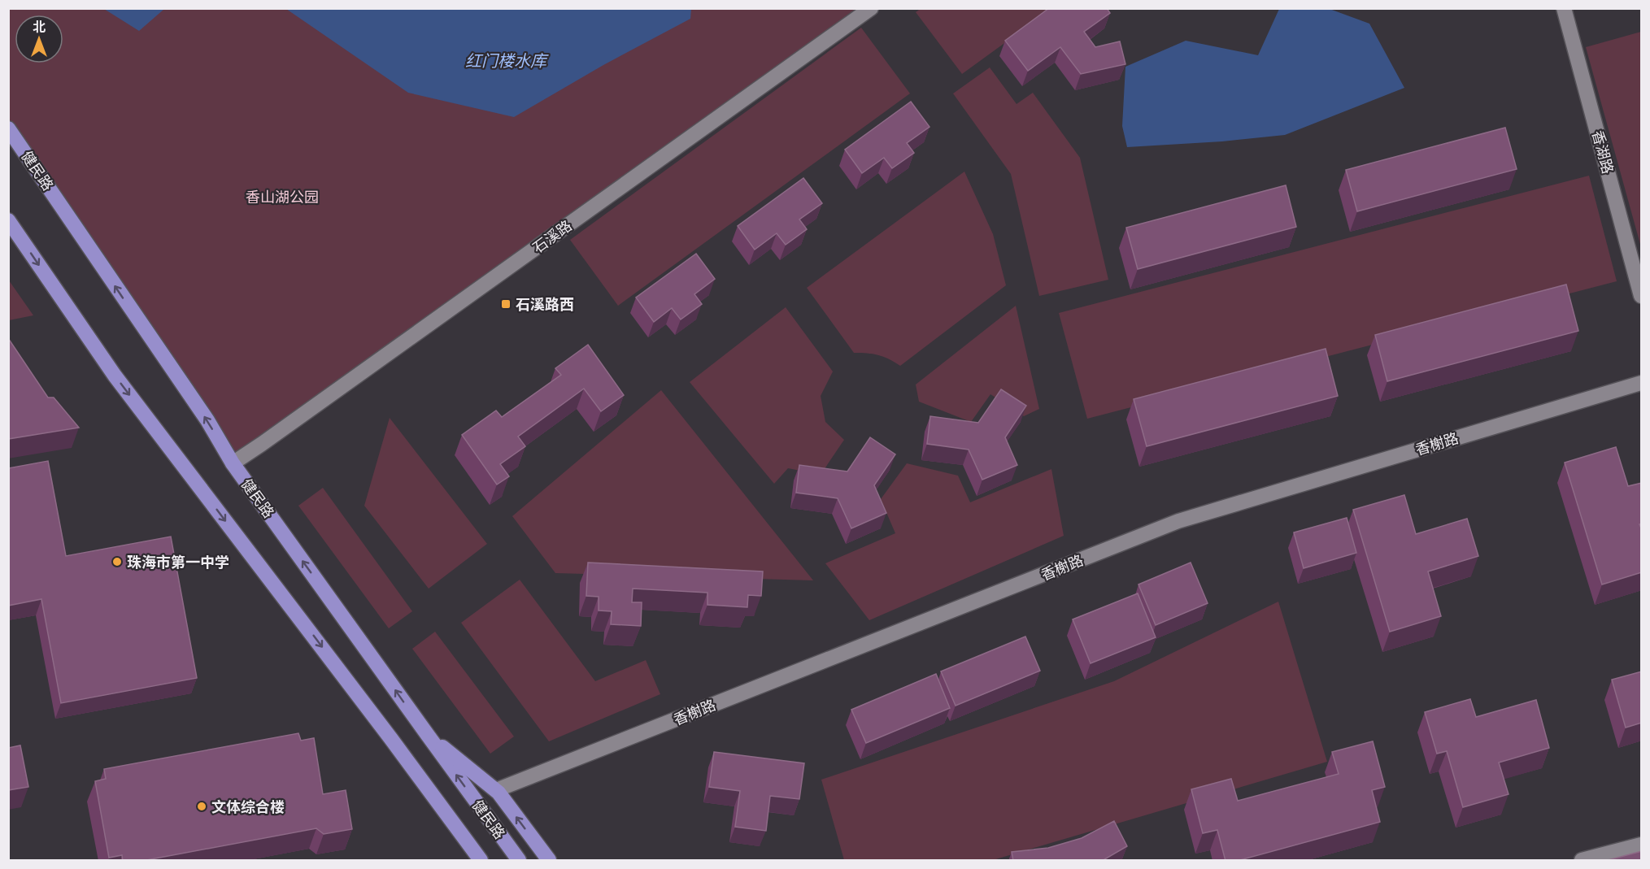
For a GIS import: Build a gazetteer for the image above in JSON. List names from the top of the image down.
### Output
{
  "streets": {
    "main road": ["健民路"],
    "street": ["香湖路", "石溪路", "香榭路"]
  },
  "crossings": [
    ["健民路", "石溪路"]
  ],
  "water": ["红门楼水库"],
  "parks": ["香山湖公园"],
  "places": {
    "transit": ["石溪路西"],
    "other": ["珠海市第一中学", "文体综合楼"]
  },
  "north": "top"
}
